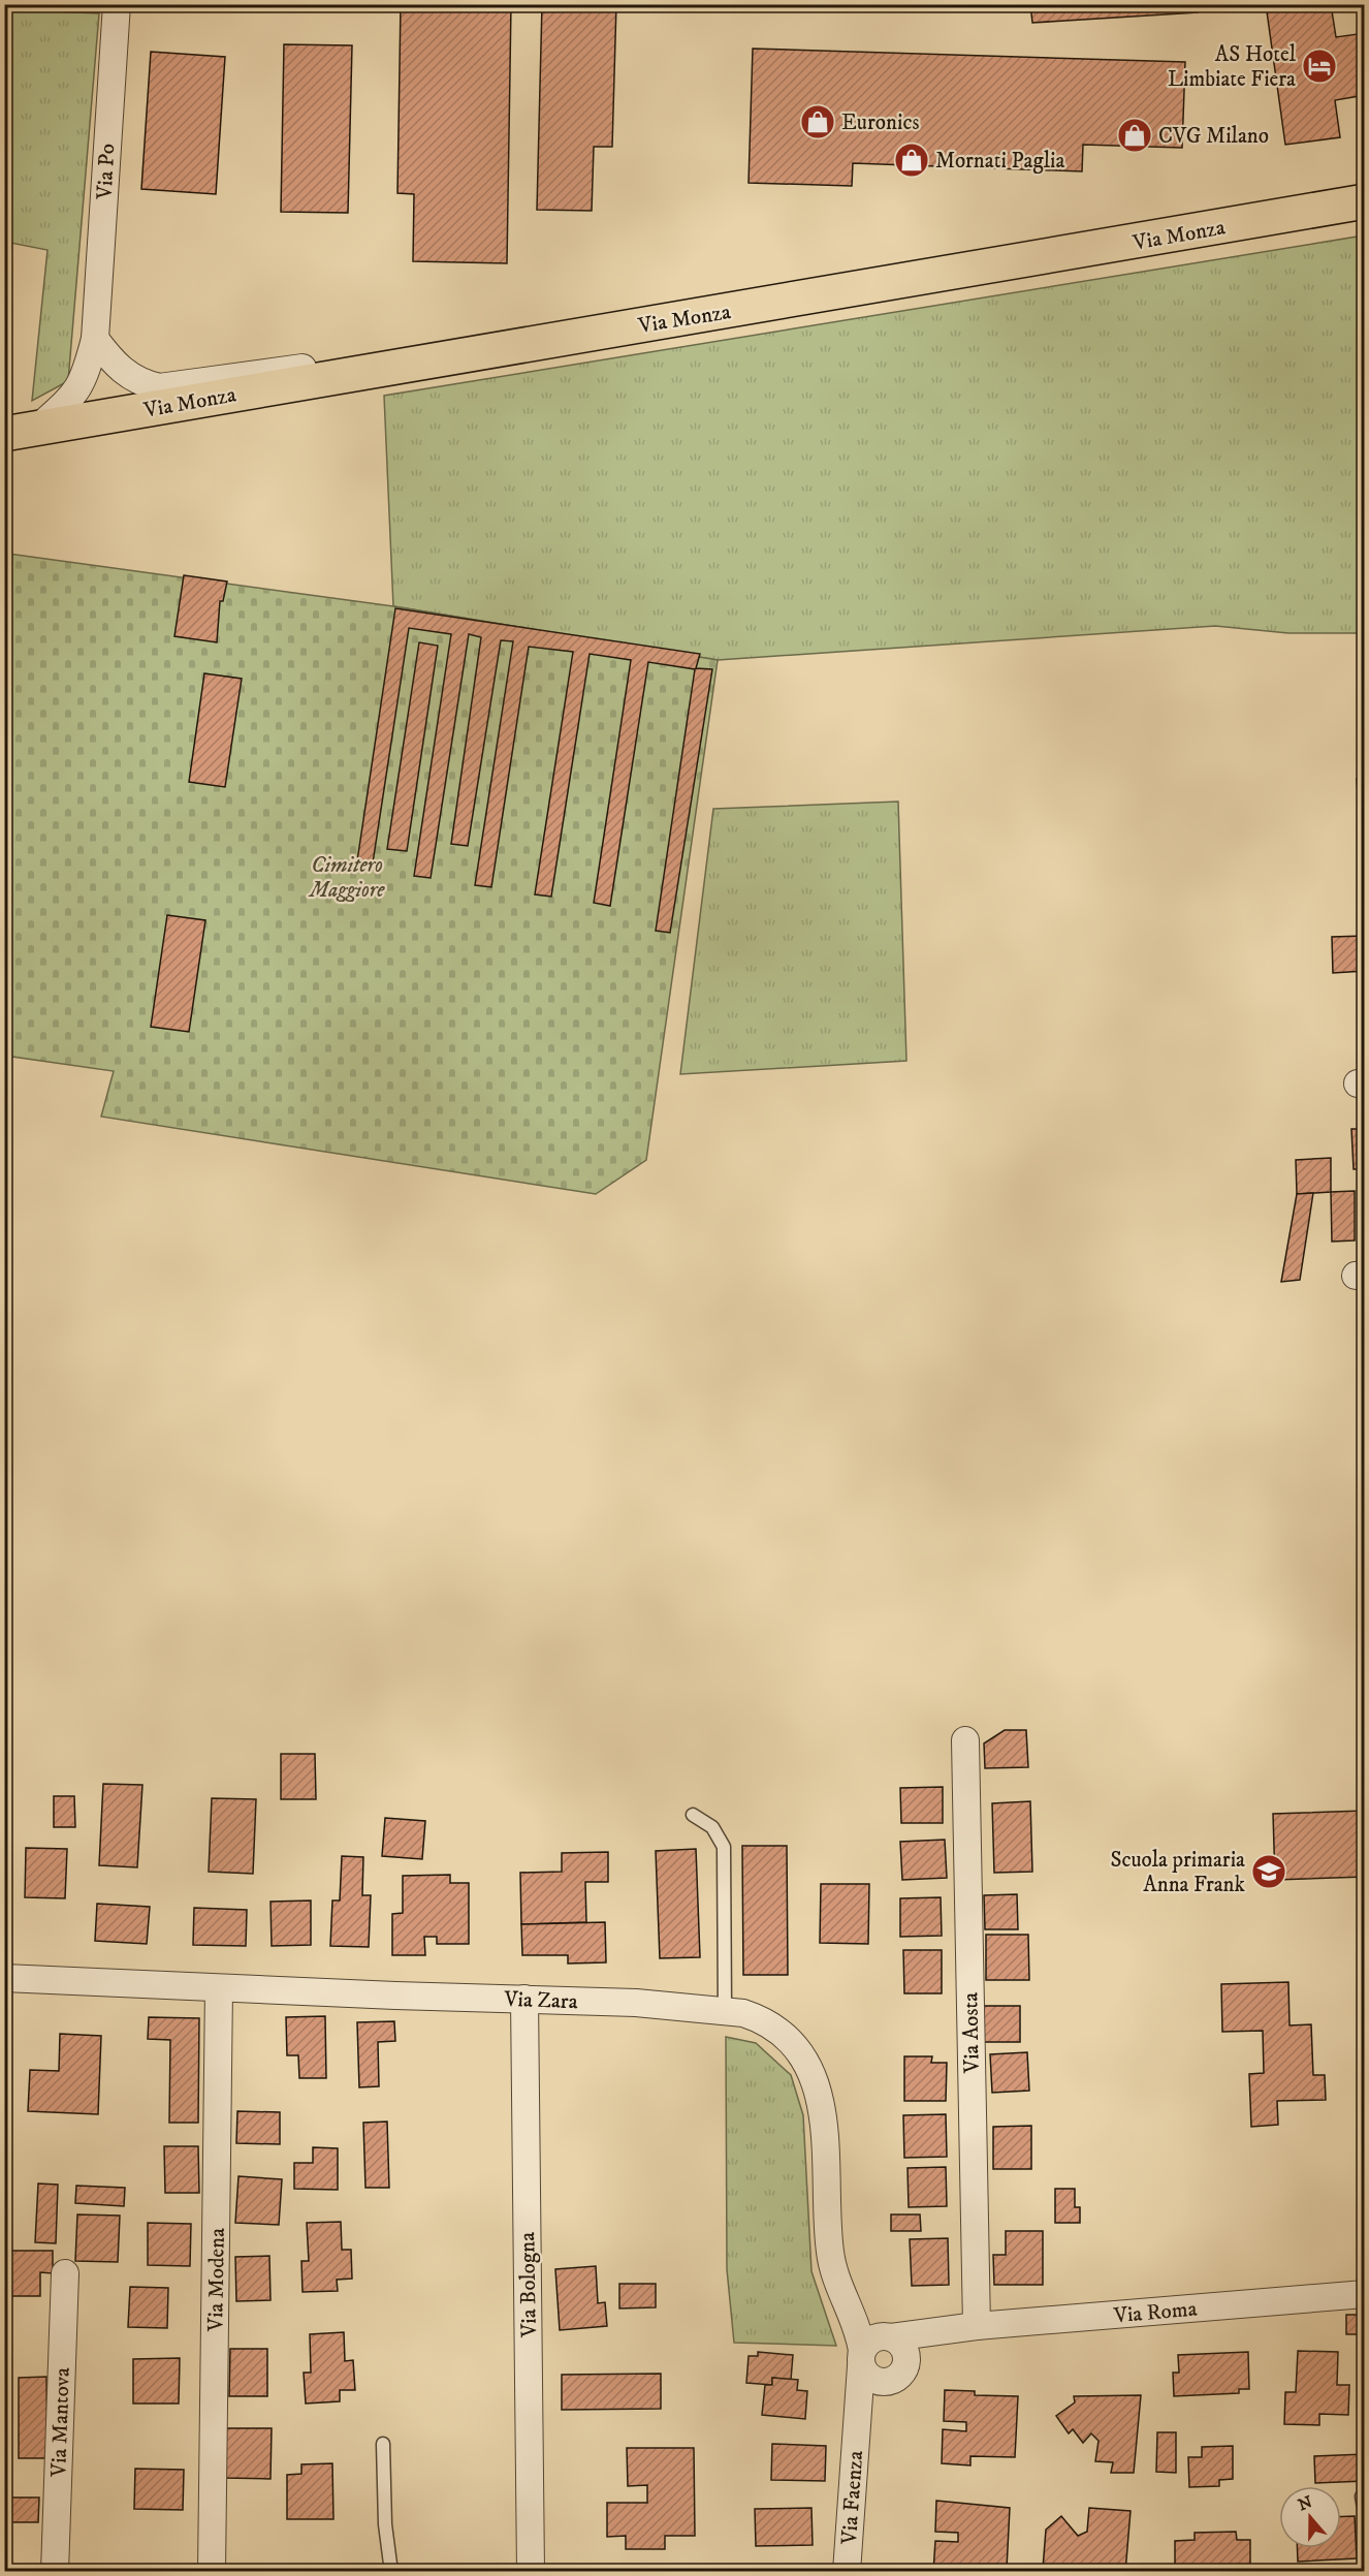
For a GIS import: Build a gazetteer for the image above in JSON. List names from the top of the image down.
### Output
{
  "streets": {
    "main road": ["Via Monza"],
    "street": [
      "Via Po",
      "Via Zara",
      "Via Aosta",
      "Via Modena",
      "Via Bologna",
      "Via Roma",
      "Via Mantova",
      "Via Faenza"
    ]
  },
  "crossings": [
    ["Via Po", "Via Monza"],
    ["Via Zara", "Via Modena"],
    ["Via Zara", "Via Bologna"],
    ["Via Zara", "Via Roma"],
    ["Via Zara", "Via Faenza"],
    ["Via Aosta", "Via Roma"],
    ["Via Roma", "Via Faenza"]
  ],
  "parks": ["Cimitero Maggiore"],
  "places": {
    "hotel": ["AS Hotel Limbiate Fiera"],
    "shop": ["Euronics", "CVG Milano", "Mornati Paglia"],
    "school or university": ["Scuola primaria Anna Frank"]
  },
  "north": "top"
}
